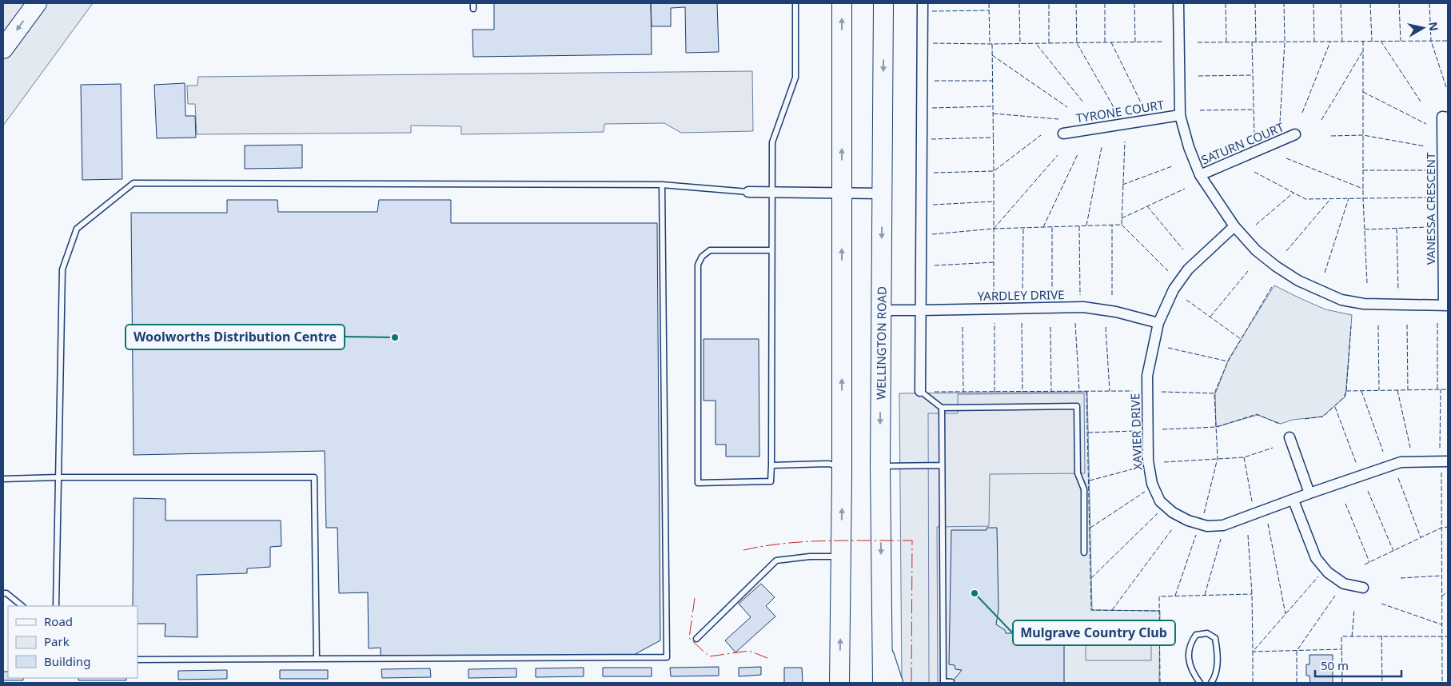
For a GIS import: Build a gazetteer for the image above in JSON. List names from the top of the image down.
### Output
{
  "streets": {
    "highway": ["WELLINGTON ROAD"],
    "street": [
      "TYRONE COURT",
      "SATURN COURT",
      "VANESSA CRESCENT",
      "YARDLEY DRIVE",
      "XAVIER DRIVE"
    ]
  },
  "crossings": [
    ["YARDLEY DRIVE", "WELLINGTON ROAD"],
    ["YARDLEY DRIVE", "XAVIER DRIVE"]
  ],
  "places": ["Woolworths Distribution Centre", "Mulgrave Country Club"],
  "legend": ["Road", "Park", "Building"],
  "scale_bar": "50 m",
  "north": "right"
}
